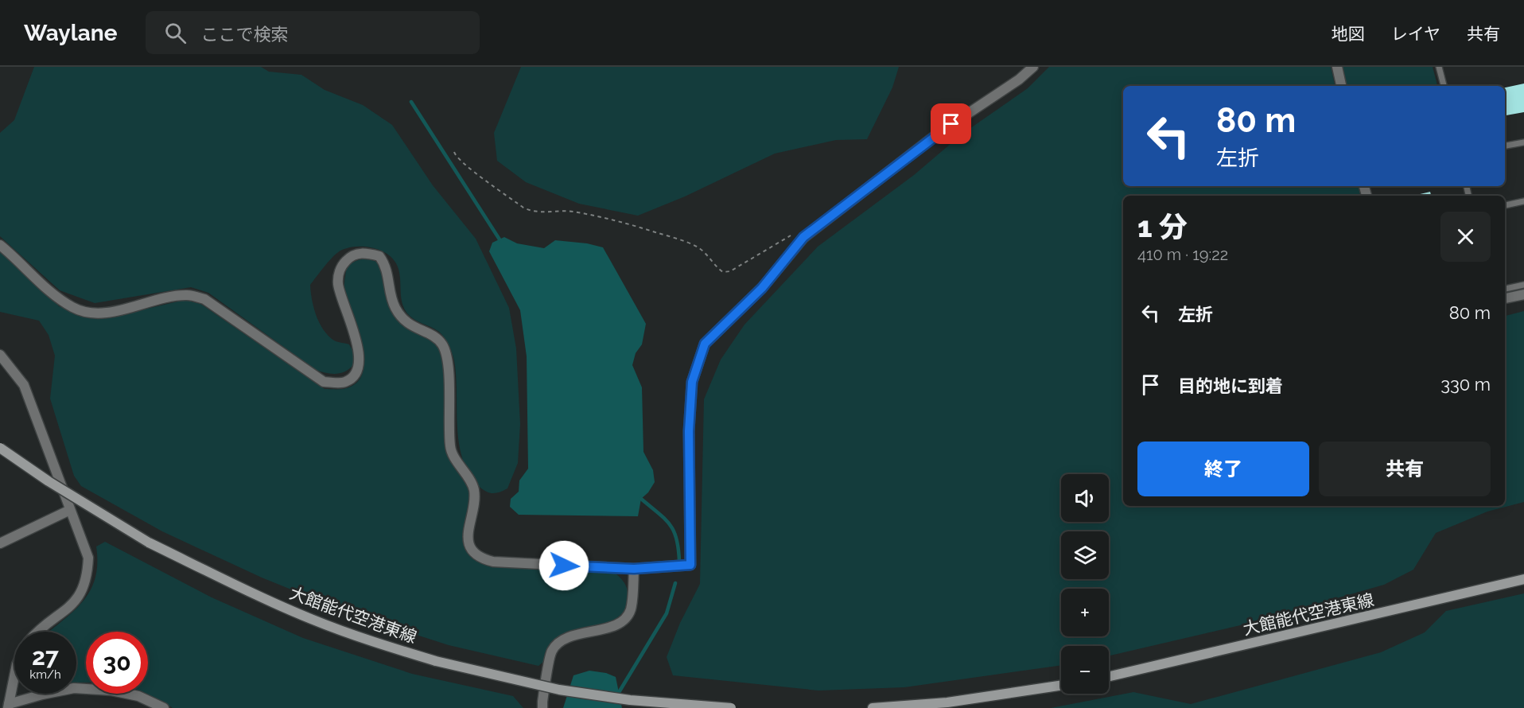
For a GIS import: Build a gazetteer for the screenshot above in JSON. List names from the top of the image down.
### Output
{
  "streets": {
    "main road": ["大館能代空港東線"]
  },
  "page": {
    "header": "Waylane",
    "search": "ここで検索",
    "nav": ["地図", "レイヤ", "共有"],
    "turn": ["80 m", "左折"],
    "heading": ["1 分", "410 m · 19:22"],
    "list": [
      {
        "name": "左折",
        "value": "80 m"
      },
      {
        "name": "目的地に到着",
        "value": "330 m"
      }
    ],
    "buttons": ["終了", "共有"],
    "map_buttons": ["+", "−"],
    "speed": "27 km/h",
    "limit": "30"
  }
}
